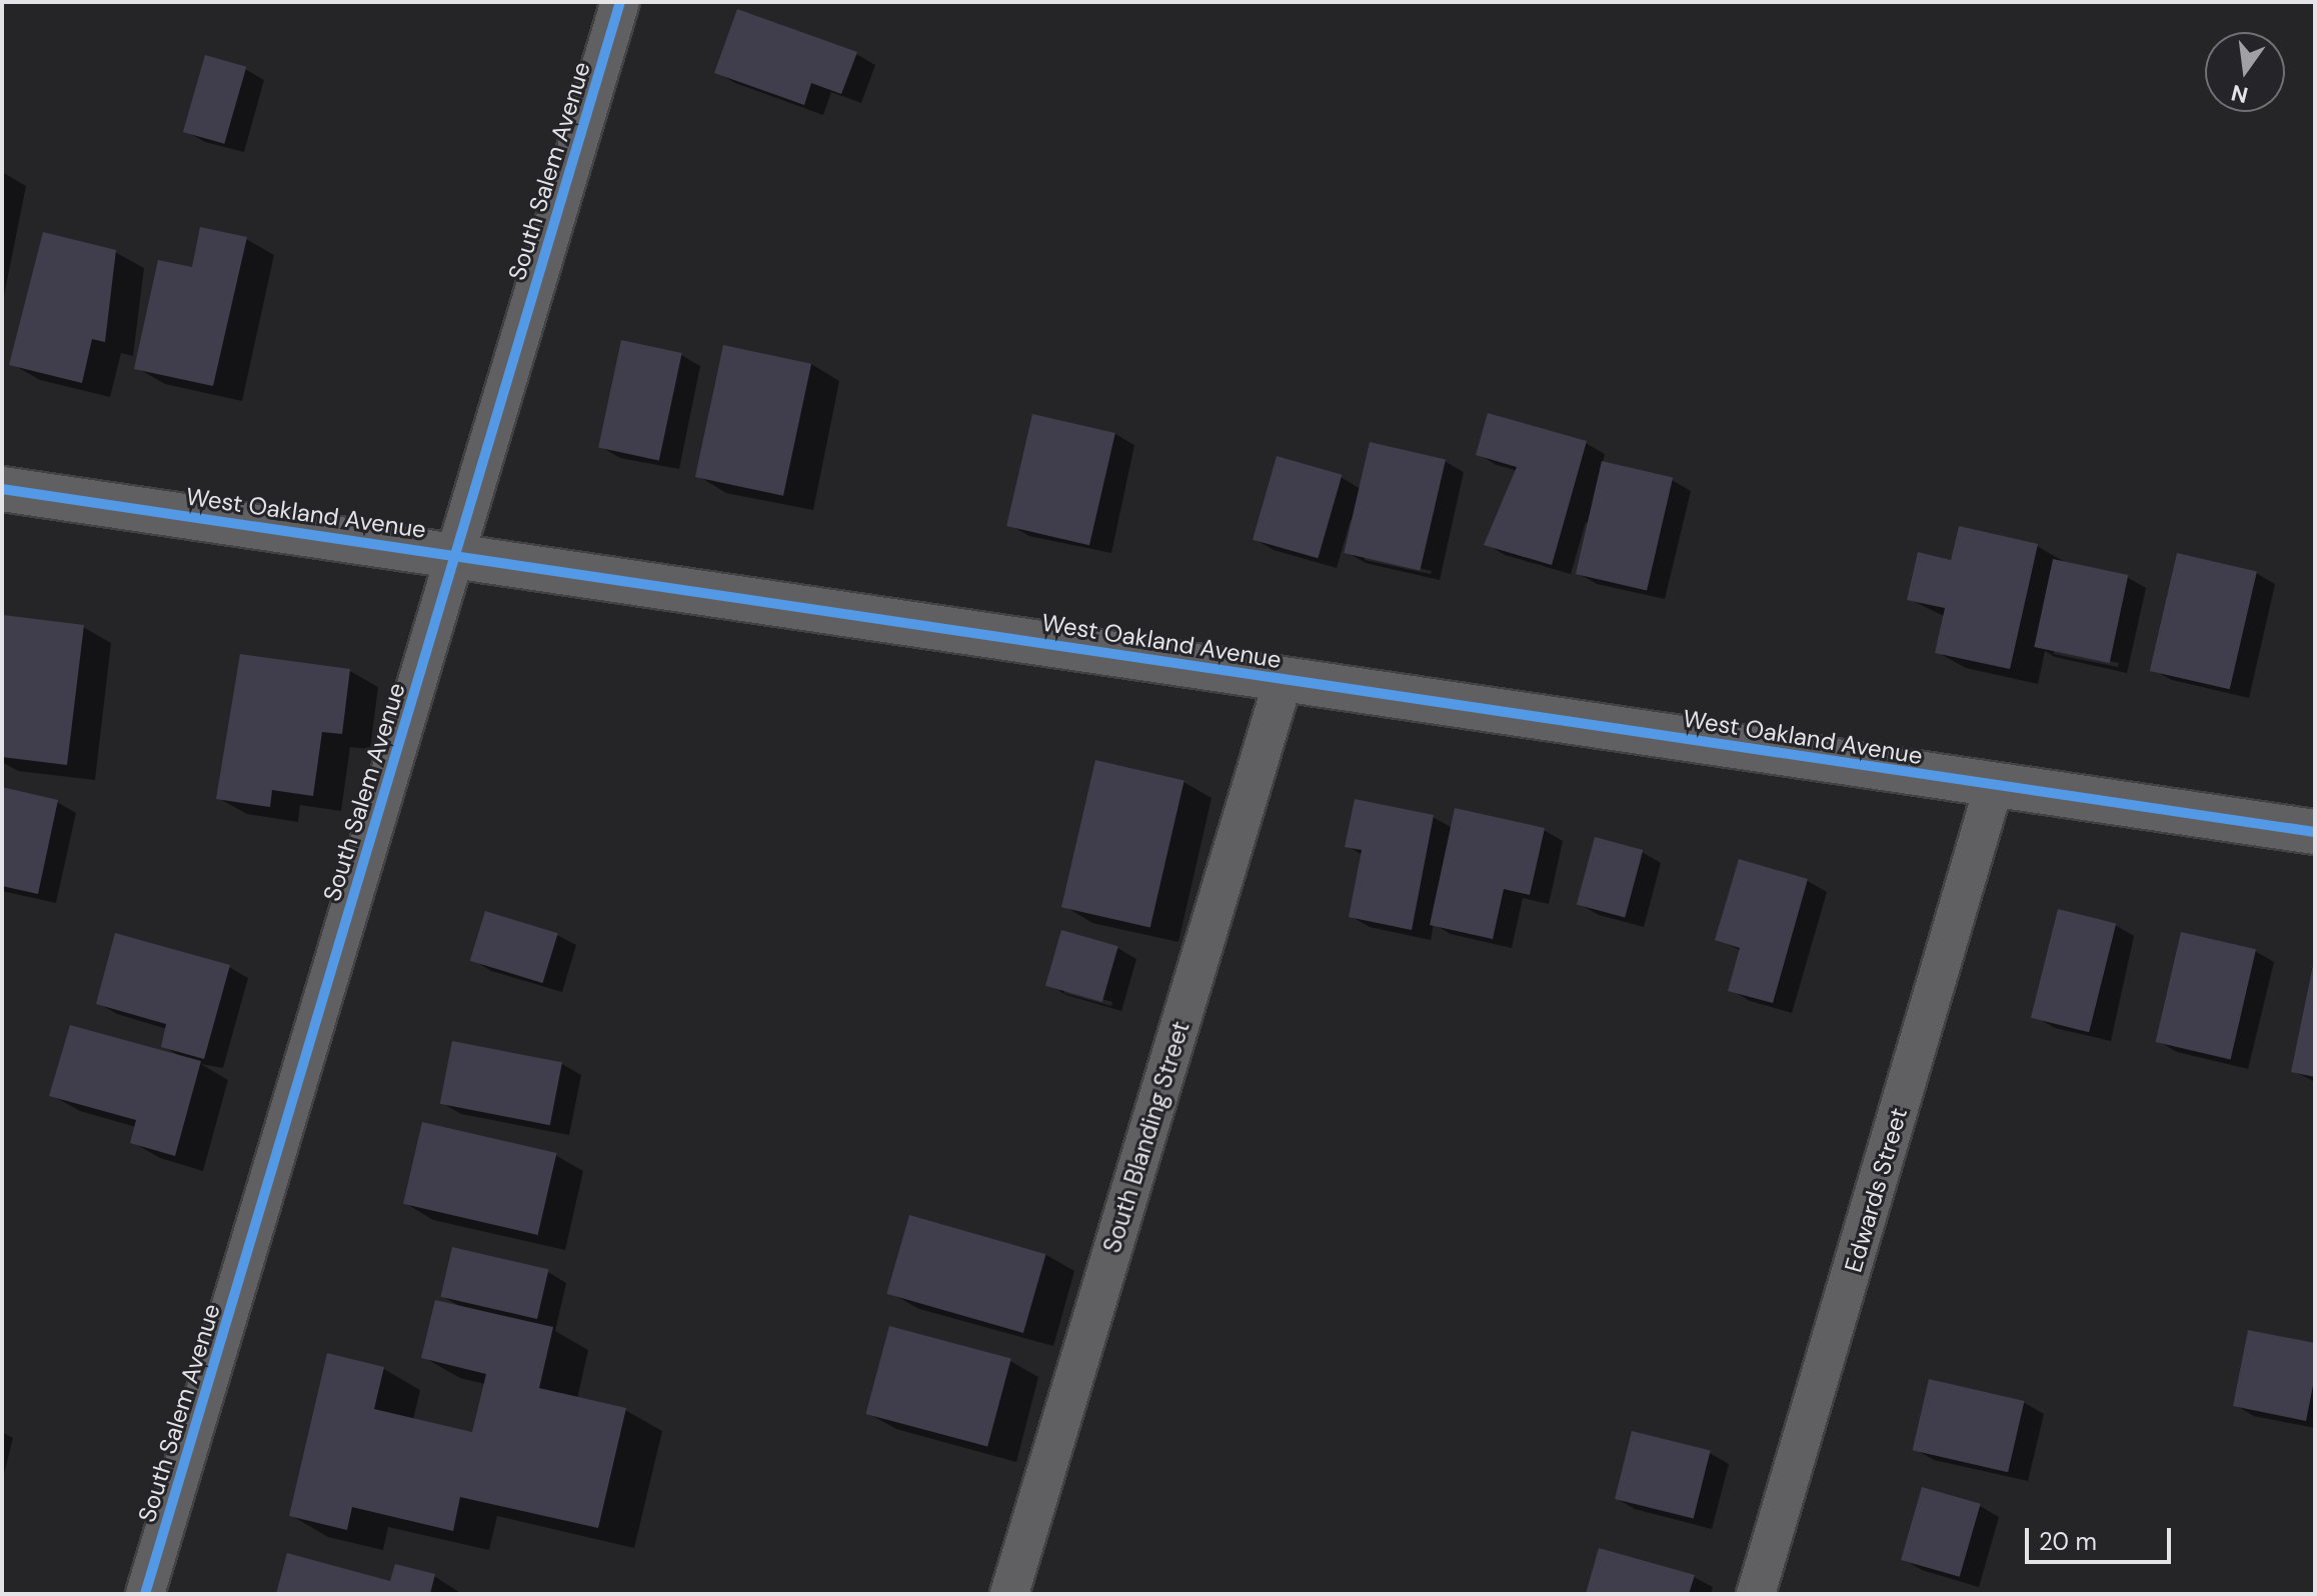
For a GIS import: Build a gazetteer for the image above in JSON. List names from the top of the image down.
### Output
{
  "streets": {
    "street": [
      "South Salem Avenue",
      "West Oakland Avenue",
      "South Blanding Street",
      "Edwards Street"
    ]
  },
  "crossings": [
    ["South Salem Avenue", "West Oakland Avenue"],
    ["West Oakland Avenue", "South Blanding Street"],
    ["West Oakland Avenue", "Edwards Street"]
  ],
  "scale_bar": "20 m",
  "north": "bottom"
}
